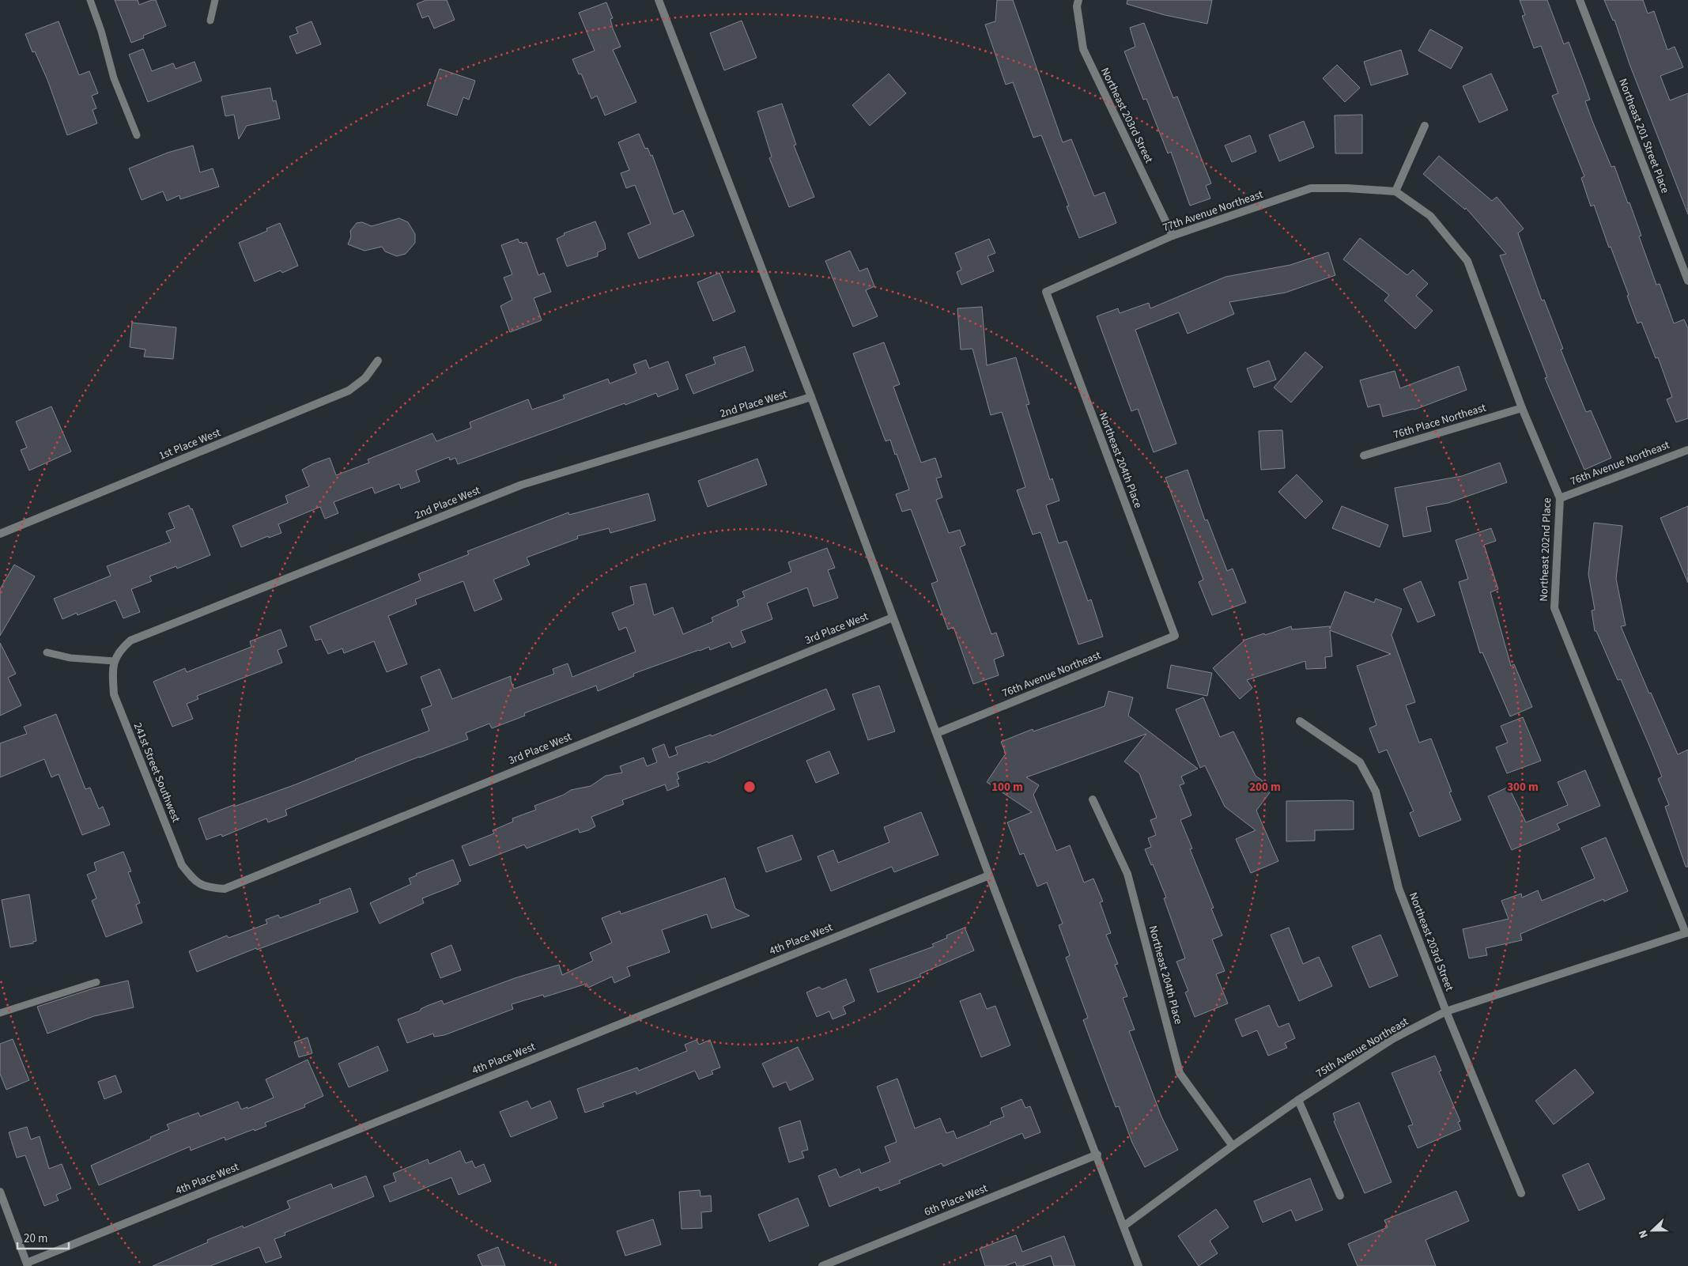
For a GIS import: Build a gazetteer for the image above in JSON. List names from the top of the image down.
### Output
{
  "streets": {
    "street": [
      "Northeast 203rd Street",
      "Northeast 201 Street Place",
      "77th Avenue Northeast",
      "2nd Place West",
      "76th Place Northeast",
      "1st Place West",
      "Northeast 204th Place",
      "76th Avenue Northeast",
      "Northeast 202nd Place",
      "3rd Place West",
      "241st Street Southwest",
      "4th Place West",
      "75th Avenue Northeast",
      "6th Place West"
    ]
  },
  "crossings": [
    ["Northeast 203rd Street", "77th Avenue Northeast"],
    ["Northeast 203rd Street", "75th Avenue Northeast"],
    ["77th Avenue Northeast", "Northeast 204th Place"],
    ["77th Avenue Northeast", "Northeast 202nd Place"],
    ["2nd Place West", "241st Street Southwest"],
    ["76th Place Northeast", "Northeast 202nd Place"],
    ["Northeast 204th Place", "76th Avenue Northeast"],
    ["Northeast 204th Place", "75th Avenue Northeast"],
    ["76th Avenue Northeast", "Northeast 202nd Place"],
    ["Northeast 202nd Place", "75th Avenue Northeast"],
    ["3rd Place West", "241st Street Southwest"]
  ],
  "scale_bar": "20 m",
  "north": "left",
  "rings": ["100 m", "200 m", "300 m"]
}
